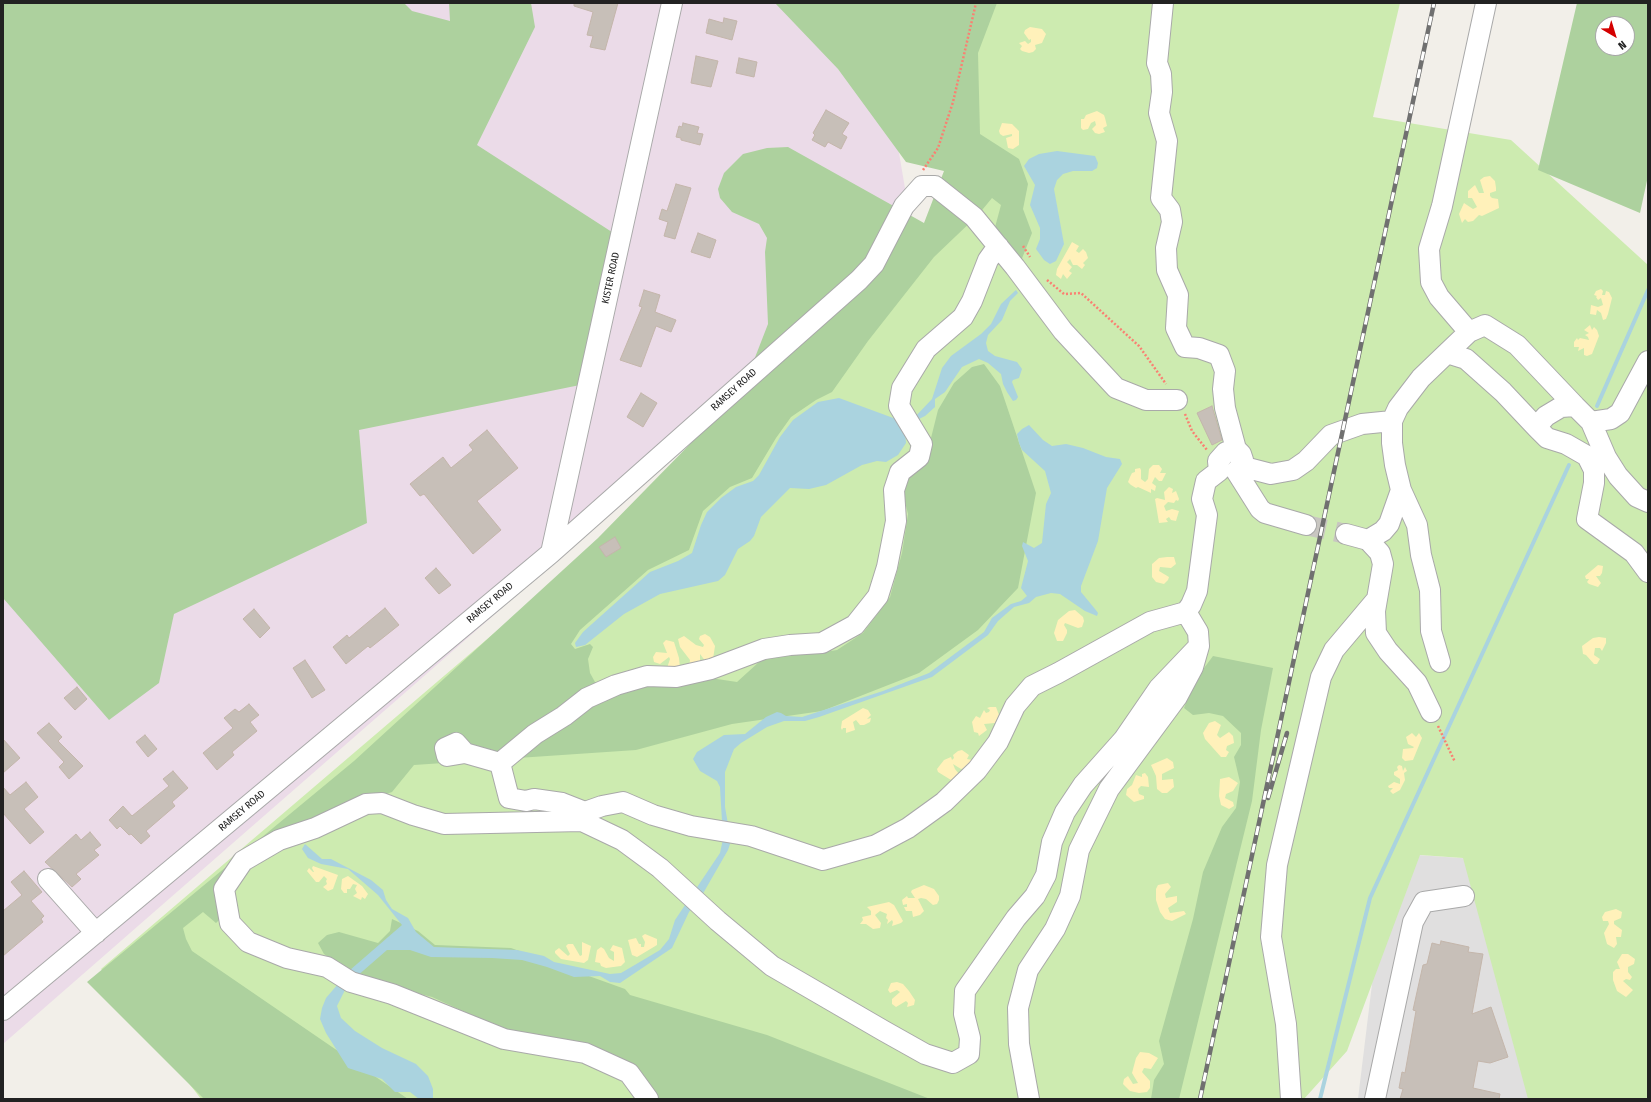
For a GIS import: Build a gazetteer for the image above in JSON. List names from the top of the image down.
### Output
{
  "streets": {
    "street": ["KISTER ROAD", "RAMSEY ROAD"]
  },
  "crossings": [
    ["KISTER ROAD", "RAMSEY ROAD"]
  ],
  "north": "bottom right"
}
